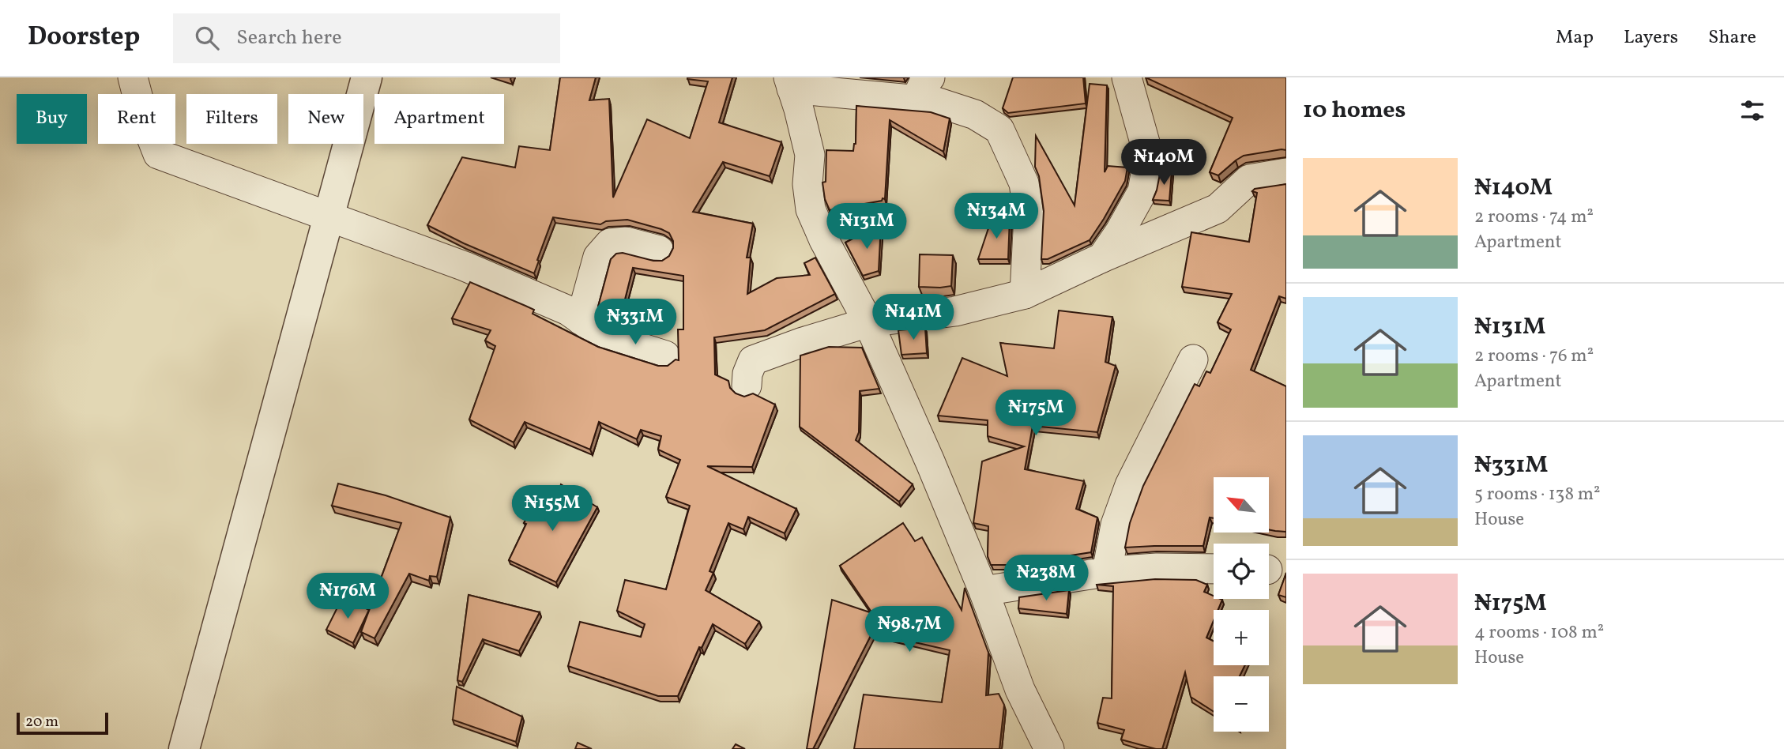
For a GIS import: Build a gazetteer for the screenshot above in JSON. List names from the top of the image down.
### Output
{
  "scale_bar": "20 m",
  "north": "top left",
  "page": {
    "header": "Doorstep",
    "search": "Search here",
    "nav": ["Map", "Layers", "Share"],
    "heading": "10 homes",
    "chip": [
      "Buy",
      "Rent",
      "Filters",
      "New",
      "Apartment"
    ],
    "price": [
      "₦140M",
      "₦134M",
      "₦131M",
      "₦141M",
      "₦331M",
      "₦175M",
      "₦155M",
      "₦238M",
      "₦176M",
      "₦98.7M"
    ],
    "list": [
      {
        "name": "₦140M",
        "note": "2 rooms · 74 m² · Apartment"
      },
      {
        "name": "₦131M",
        "note": "2 rooms · 76 m² · Apartment"
      },
      {
        "name": "₦331M",
        "note": "5 rooms · 138 m² · House"
      },
      {
        "name": "₦175M",
        "note": "4 rooms · 108 m² · House"
      }
    ],
    "map_buttons": ["+", "−"],
    "scale": "20 m"
  }
}
